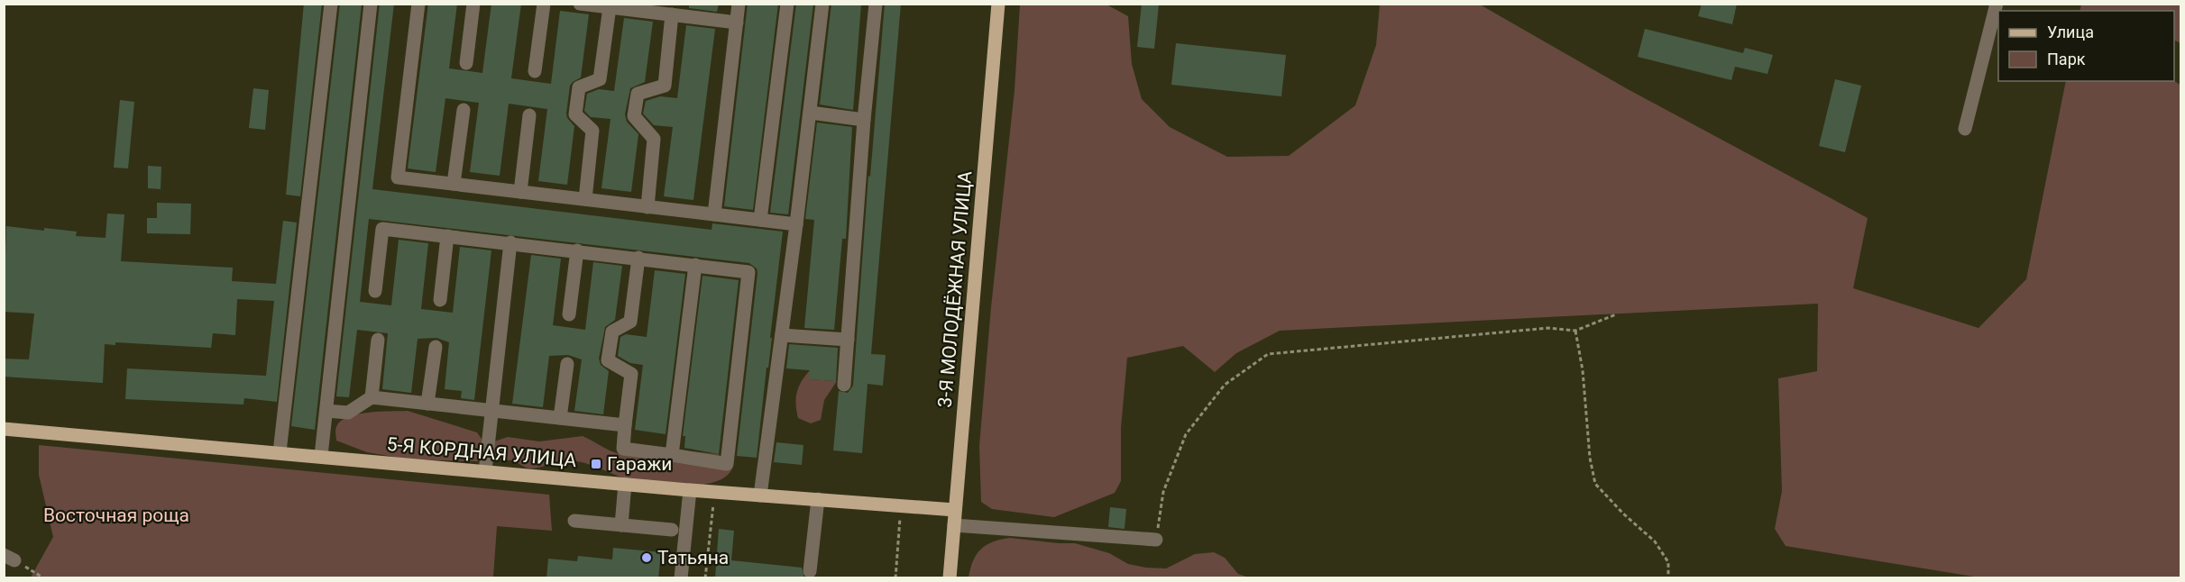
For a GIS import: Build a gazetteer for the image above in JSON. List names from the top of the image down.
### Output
{
  "streets": {
    "main road": ["3-Я МОЛОДЁЖНАЯ УЛИЦА", "5-Я КОРДНАЯ УЛИЦА"]
  },
  "crossings": [
    ["3-Я МОЛОДЁЖНАЯ УЛИЦА", "5-Я КОРДНАЯ УЛИЦА"]
  ],
  "parks": ["Восточная роща"],
  "places": {
    "transit": ["Гаражи"],
    "other": ["Татьяна"]
  },
  "legend": ["Улица", "Парк"]
}
